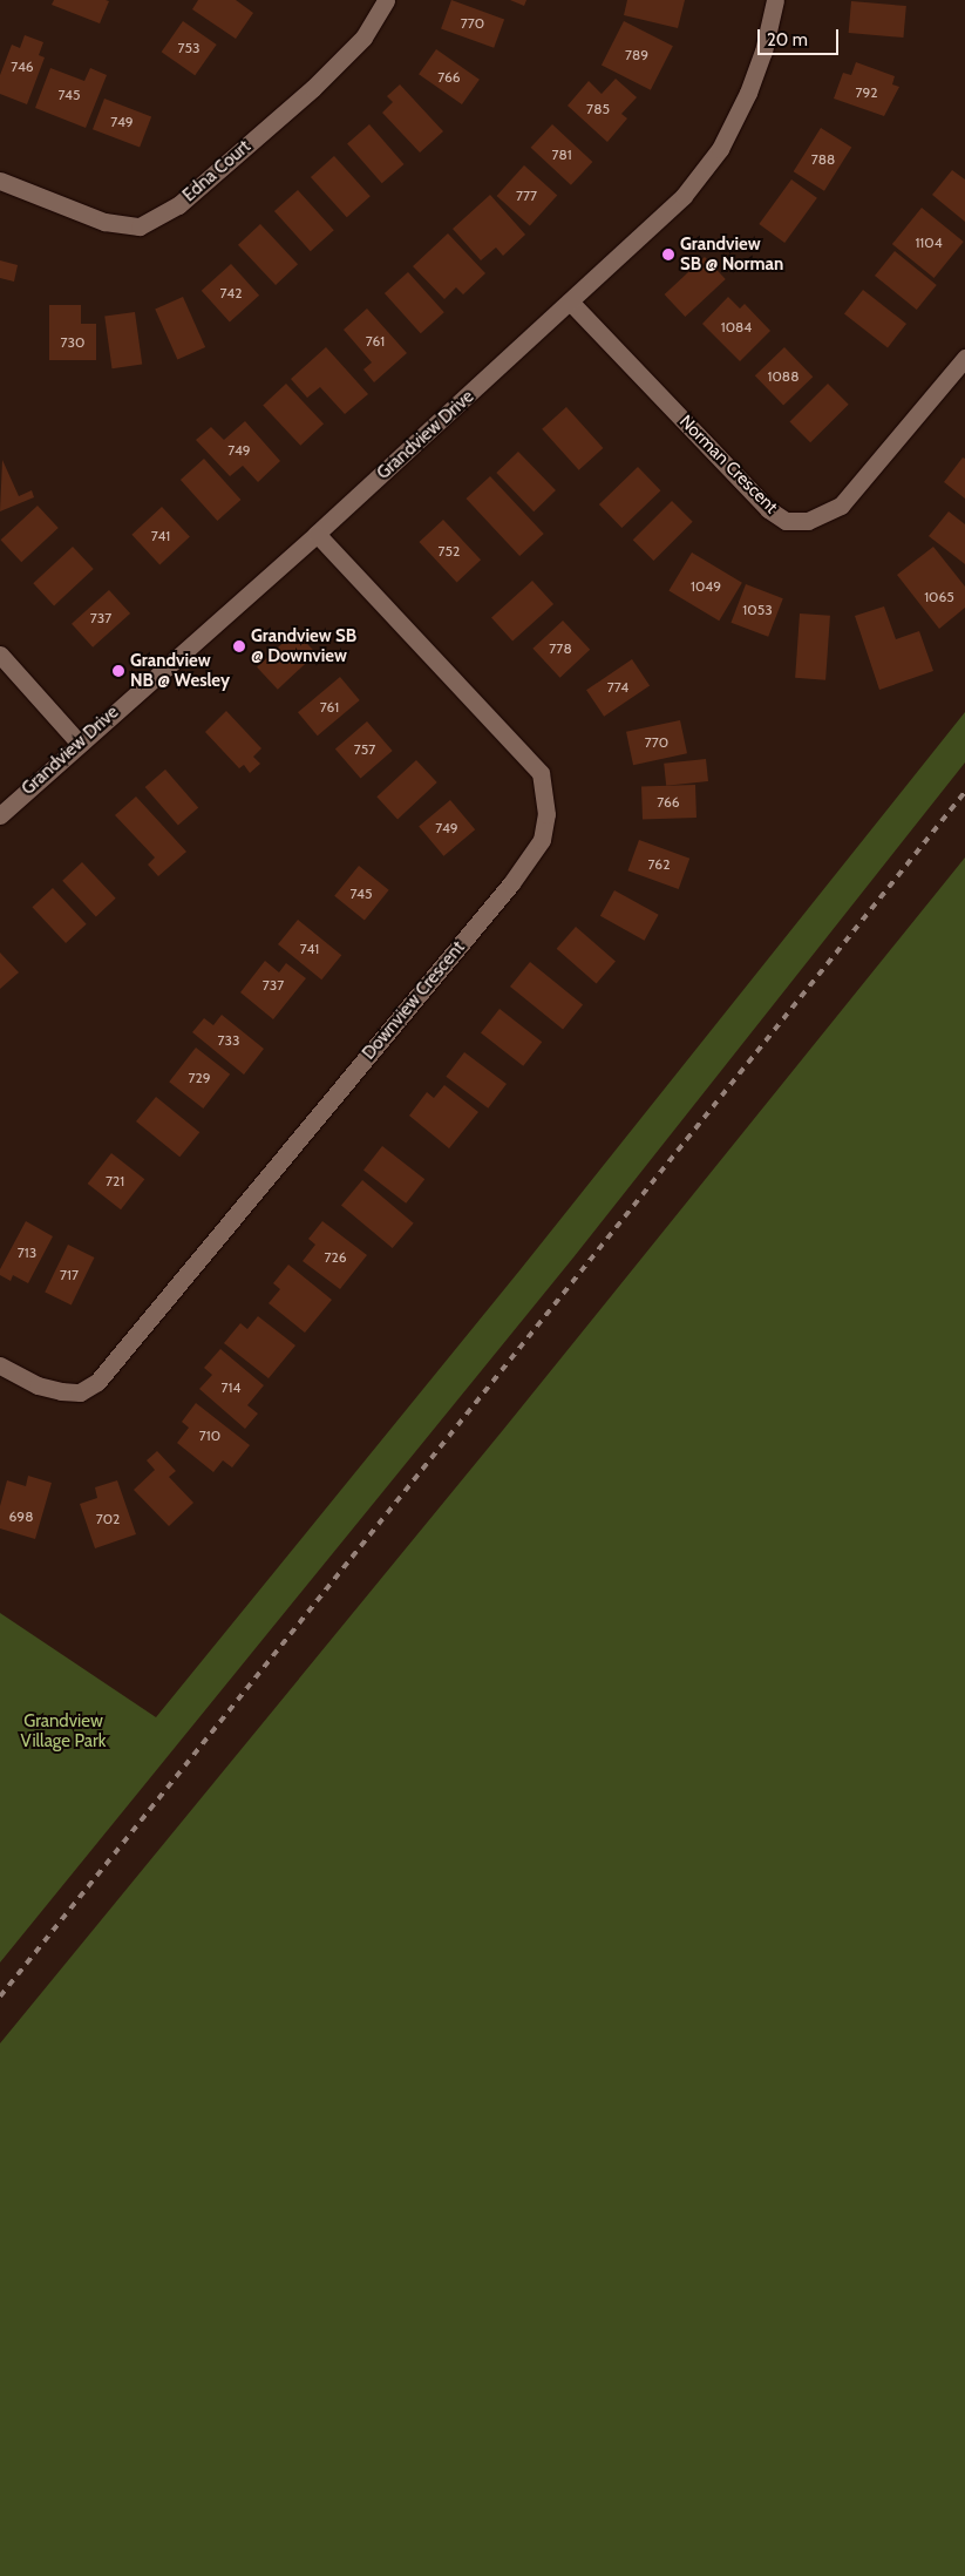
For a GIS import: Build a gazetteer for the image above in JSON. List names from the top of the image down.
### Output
{
  "streets": {
    "street": [
      "Edna Court",
      "Grandview Drive",
      "Norman Crescent",
      "Downview Crescent"
    ]
  },
  "crossings": [
    ["Grandview Drive", "Norman Crescent"],
    ["Grandview Drive", "Downview Crescent"]
  ],
  "parks": ["Grandview Village Park"],
  "places": ["Grandview SB @ Norman", "Grandview SB @ Downview", "Grandview NB @ Wesley"],
  "house_numbers": [
    "770",
    "753",
    "789",
    "746",
    "766",
    "792",
    "745",
    "785",
    "749",
    "781",
    "788",
    "777",
    "1104",
    "742",
    "1084",
    "761",
    "730",
    "1088",
    "749",
    "741",
    "752",
    "1049",
    "1065",
    "1053",
    "737",
    "778",
    "774",
    "761",
    "770",
    "757",
    "766",
    "749",
    "762",
    "745",
    "741",
    "737",
    "733",
    "729",
    "721",
    "713",
    "726",
    "717",
    "714",
    "710",
    "698",
    "702"
  ],
  "scale_bar": "20 m"
}
